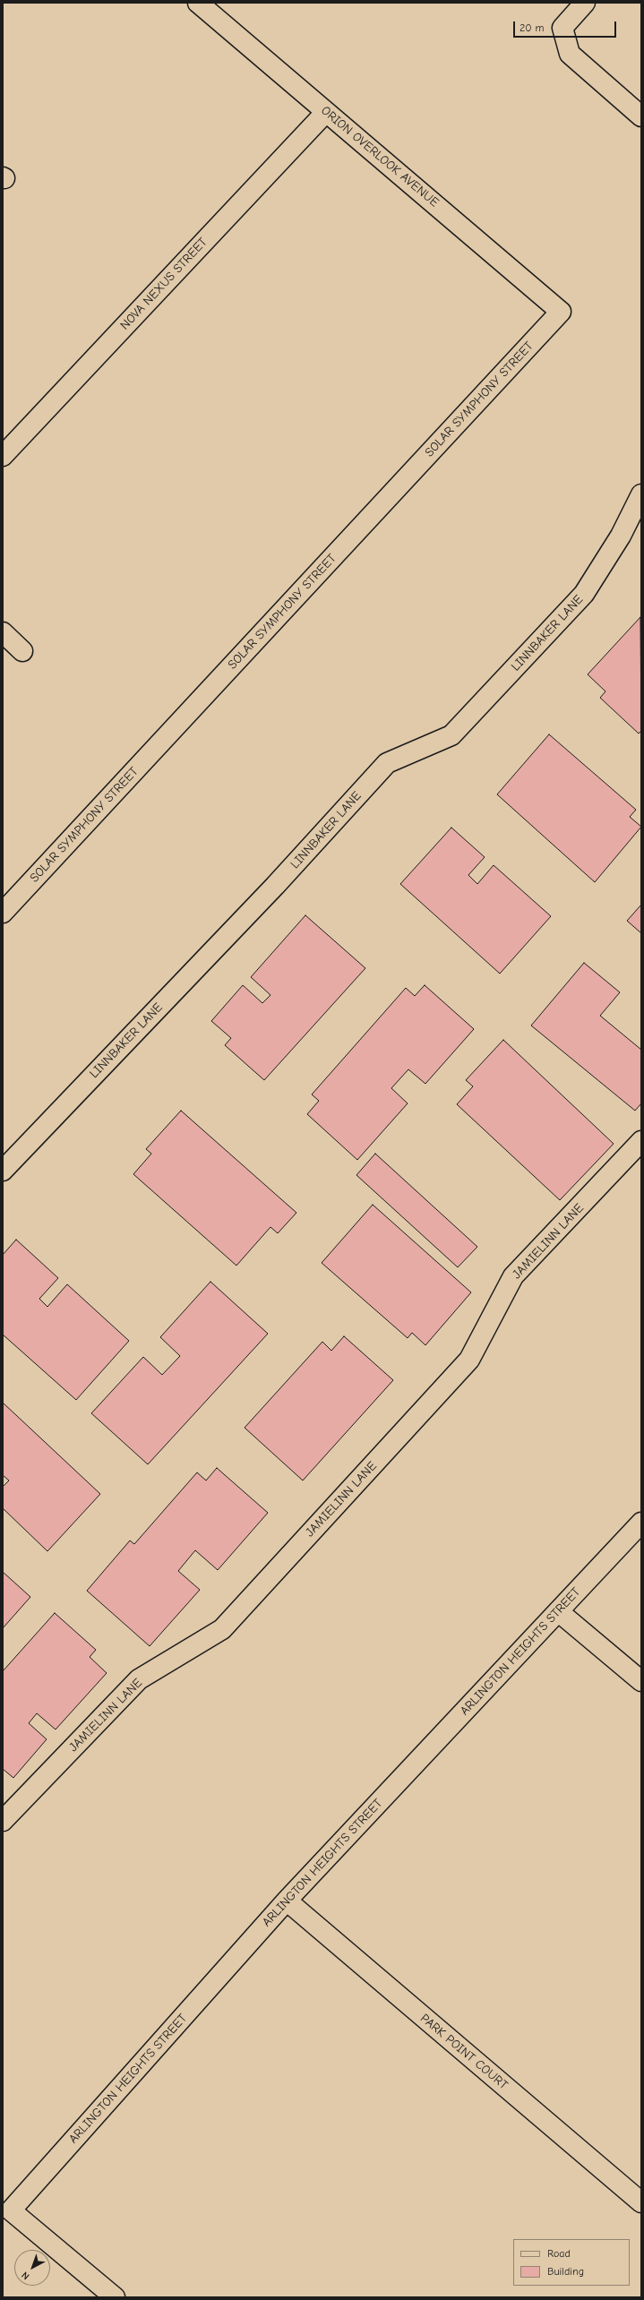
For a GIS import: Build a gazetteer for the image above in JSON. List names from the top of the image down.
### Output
{
  "streets": {
    "street": [
      "ORION OVERLOOK AVENUE",
      "NOVA NEXUS STREET",
      "SOLAR SYMPHONY STREET",
      "LINNBAKER LANE",
      "JAMIELINN LANE",
      "ARLINGTON HEIGHTS STREET",
      "PARK POINT COURT"
    ]
  },
  "crossings": [
    ["ORION OVERLOOK AVENUE", "NOVA NEXUS STREET"],
    ["ORION OVERLOOK AVENUE", "SOLAR SYMPHONY STREET"],
    ["ARLINGTON HEIGHTS STREET", "PARK POINT COURT"]
  ],
  "legend": ["Road", "Building"],
  "scale_bar": "20 m",
  "north": "bottom left"
}
